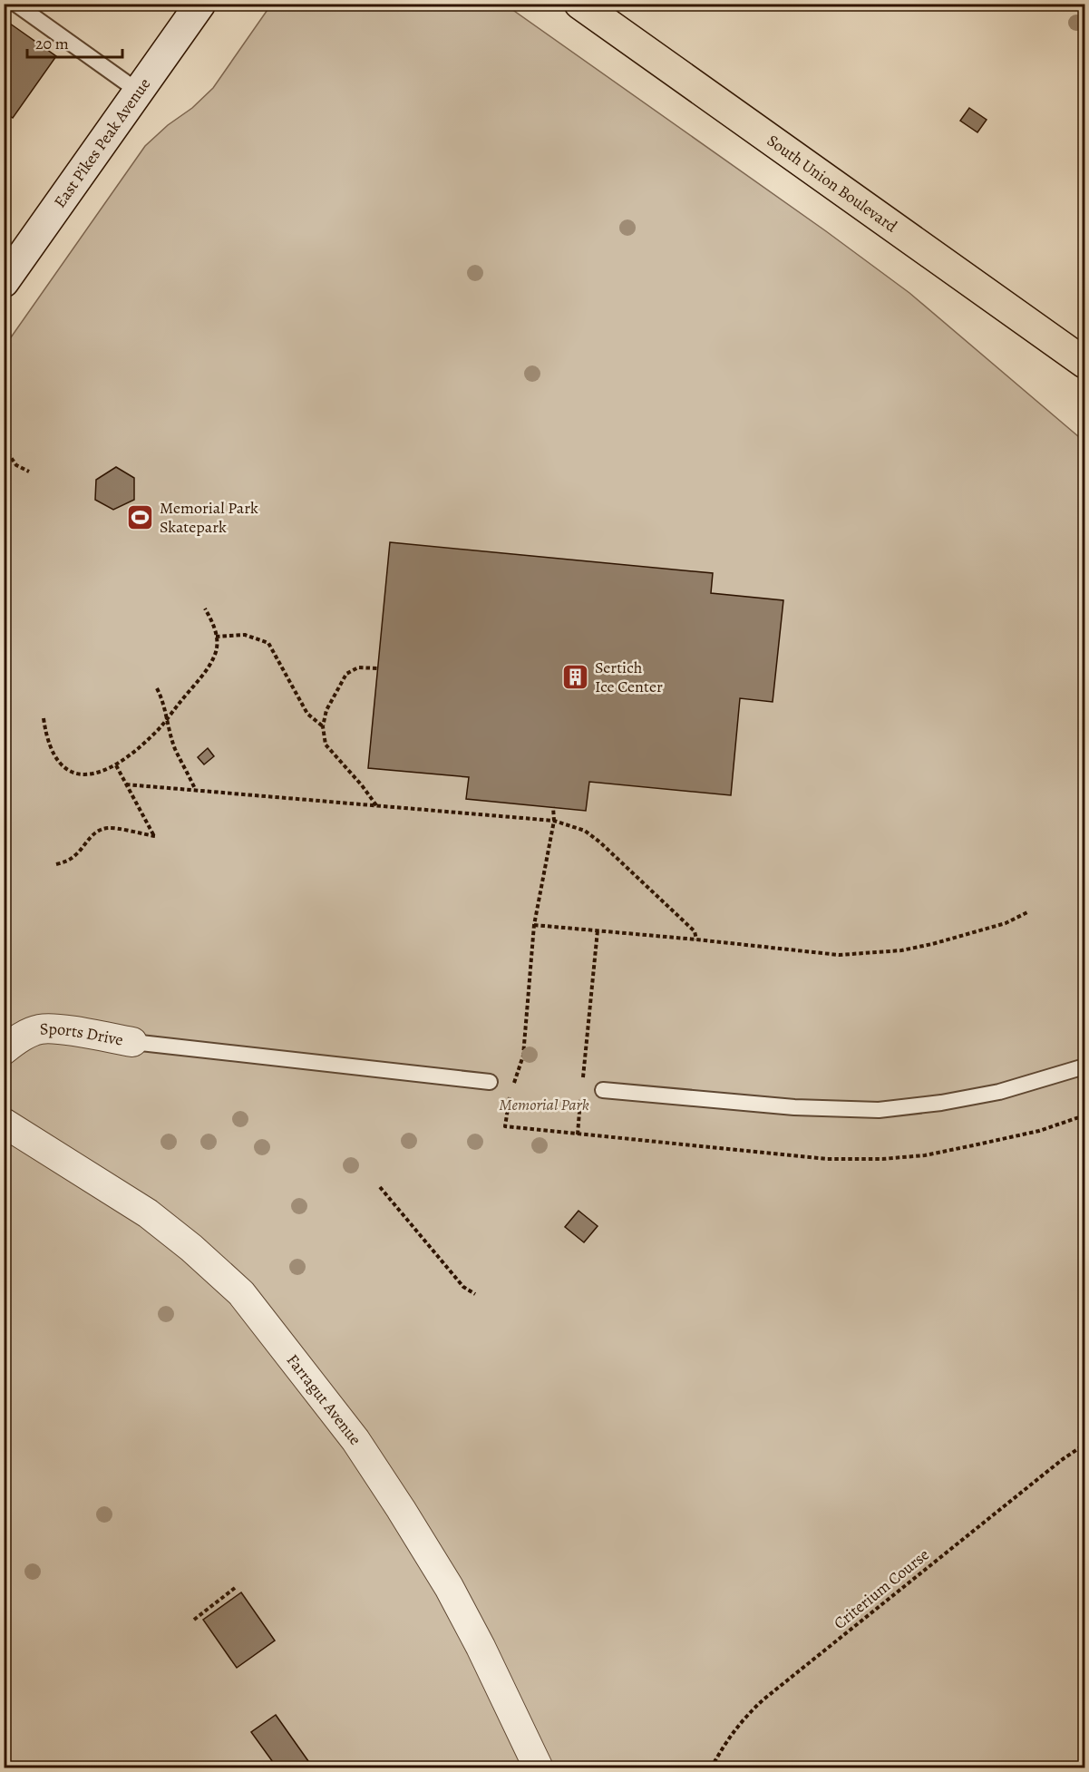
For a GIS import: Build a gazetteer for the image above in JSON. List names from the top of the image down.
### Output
{
  "streets": {
    "main road": ["East Pikes Peak Avenue", "South Union Boulevard"],
    "street": ["Sports Drive", "Farragut Avenue"],
    "path": ["Criterium Course"]
  },
  "parks": ["Memorial Park"],
  "places": {
    "sports": ["Memorial Park Skatepark"],
    "building": ["Sertich Ice Center"]
  },
  "scale_bar": "20 m"
}
